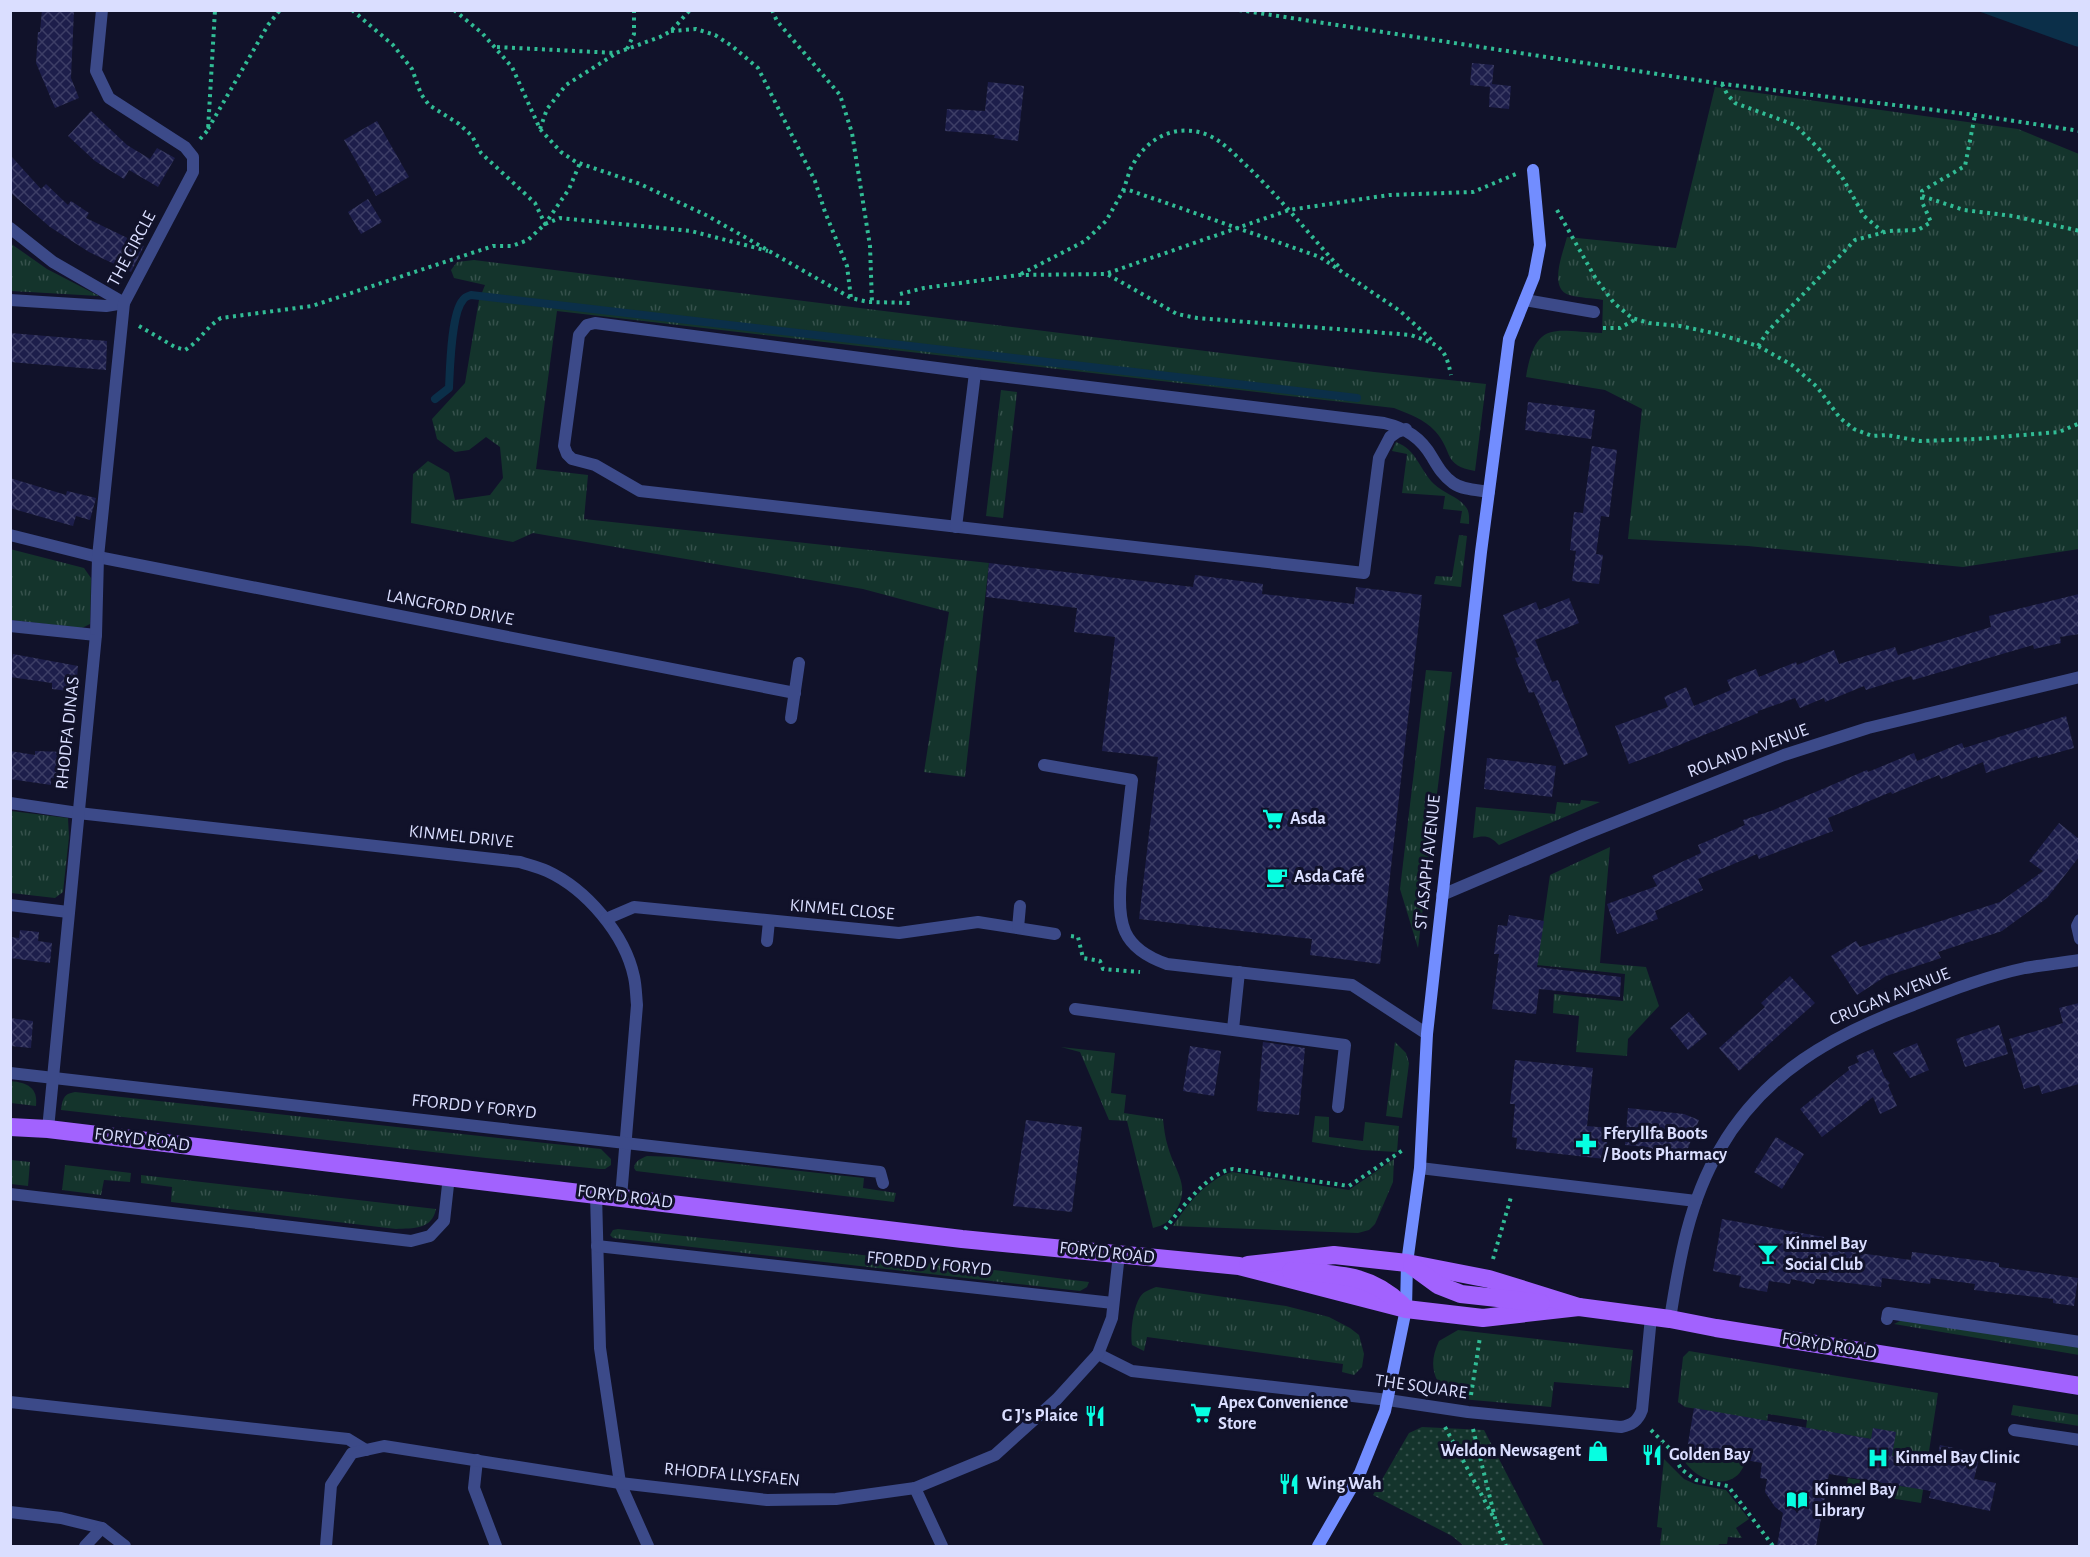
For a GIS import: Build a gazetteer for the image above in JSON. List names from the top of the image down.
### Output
{
  "streets": {
    "main road": ["FORYD ROAD"],
    "street": [
      "THE CIRCLE",
      "LANGFORD DRIVE",
      "RHODFA DINAS",
      "ROLAND AVENUE",
      "KINMEL DRIVE",
      "ST ASAPH AVENUE",
      "KINMEL CLOSE",
      "CRUGAN AVENUE",
      "FFORDD Y FORYD",
      "THE SQUARE",
      "RHODFA LLYSFAEN"
    ]
  },
  "crossings": [
    ["THE CIRCLE", "LANGFORD DRIVE"],
    ["THE CIRCLE", "RHODFA DINAS"],
    ["LANGFORD DRIVE", "RHODFA DINAS"],
    ["RHODFA DINAS", "KINMEL DRIVE"],
    ["RHODFA DINAS", "FFORDD Y FORYD"],
    ["RHODFA DINAS", "FORYD ROAD"],
    ["ROLAND AVENUE", "ST ASAPH AVENUE"],
    ["KINMEL DRIVE", "KINMEL CLOSE"],
    ["KINMEL DRIVE", "FFORDD Y FORYD"],
    ["KINMEL DRIVE", "FORYD ROAD"],
    ["ST ASAPH AVENUE", "FORYD ROAD"],
    ["ST ASAPH AVENUE", "THE SQUARE"],
    ["CRUGAN AVENUE", "FORYD ROAD"],
    ["FFORDD Y FORYD", "RHODFA LLYSFAEN"],
    ["FORYD ROAD", "RHODFA LLYSFAEN"],
    ["THE SQUARE", "RHODFA LLYSFAEN"]
  ],
  "places": {
    "supermarket": ["Asda", "Apex Convenience Store"],
    "cafe": ["Asda Café"],
    "pharmacy": ["Fferyllfa Boots / Boots Pharmacy"],
    "bar": ["Kinmel Bay Social Club"],
    "restaurant": ["G J's Plaice", "Golden Bay", "Wing Wah"],
    "shop": ["Weldon Newsagent"],
    "hospital": ["Kinmel Bay Clinic"],
    "library": ["Kinmel Bay Library"]
  }
}
